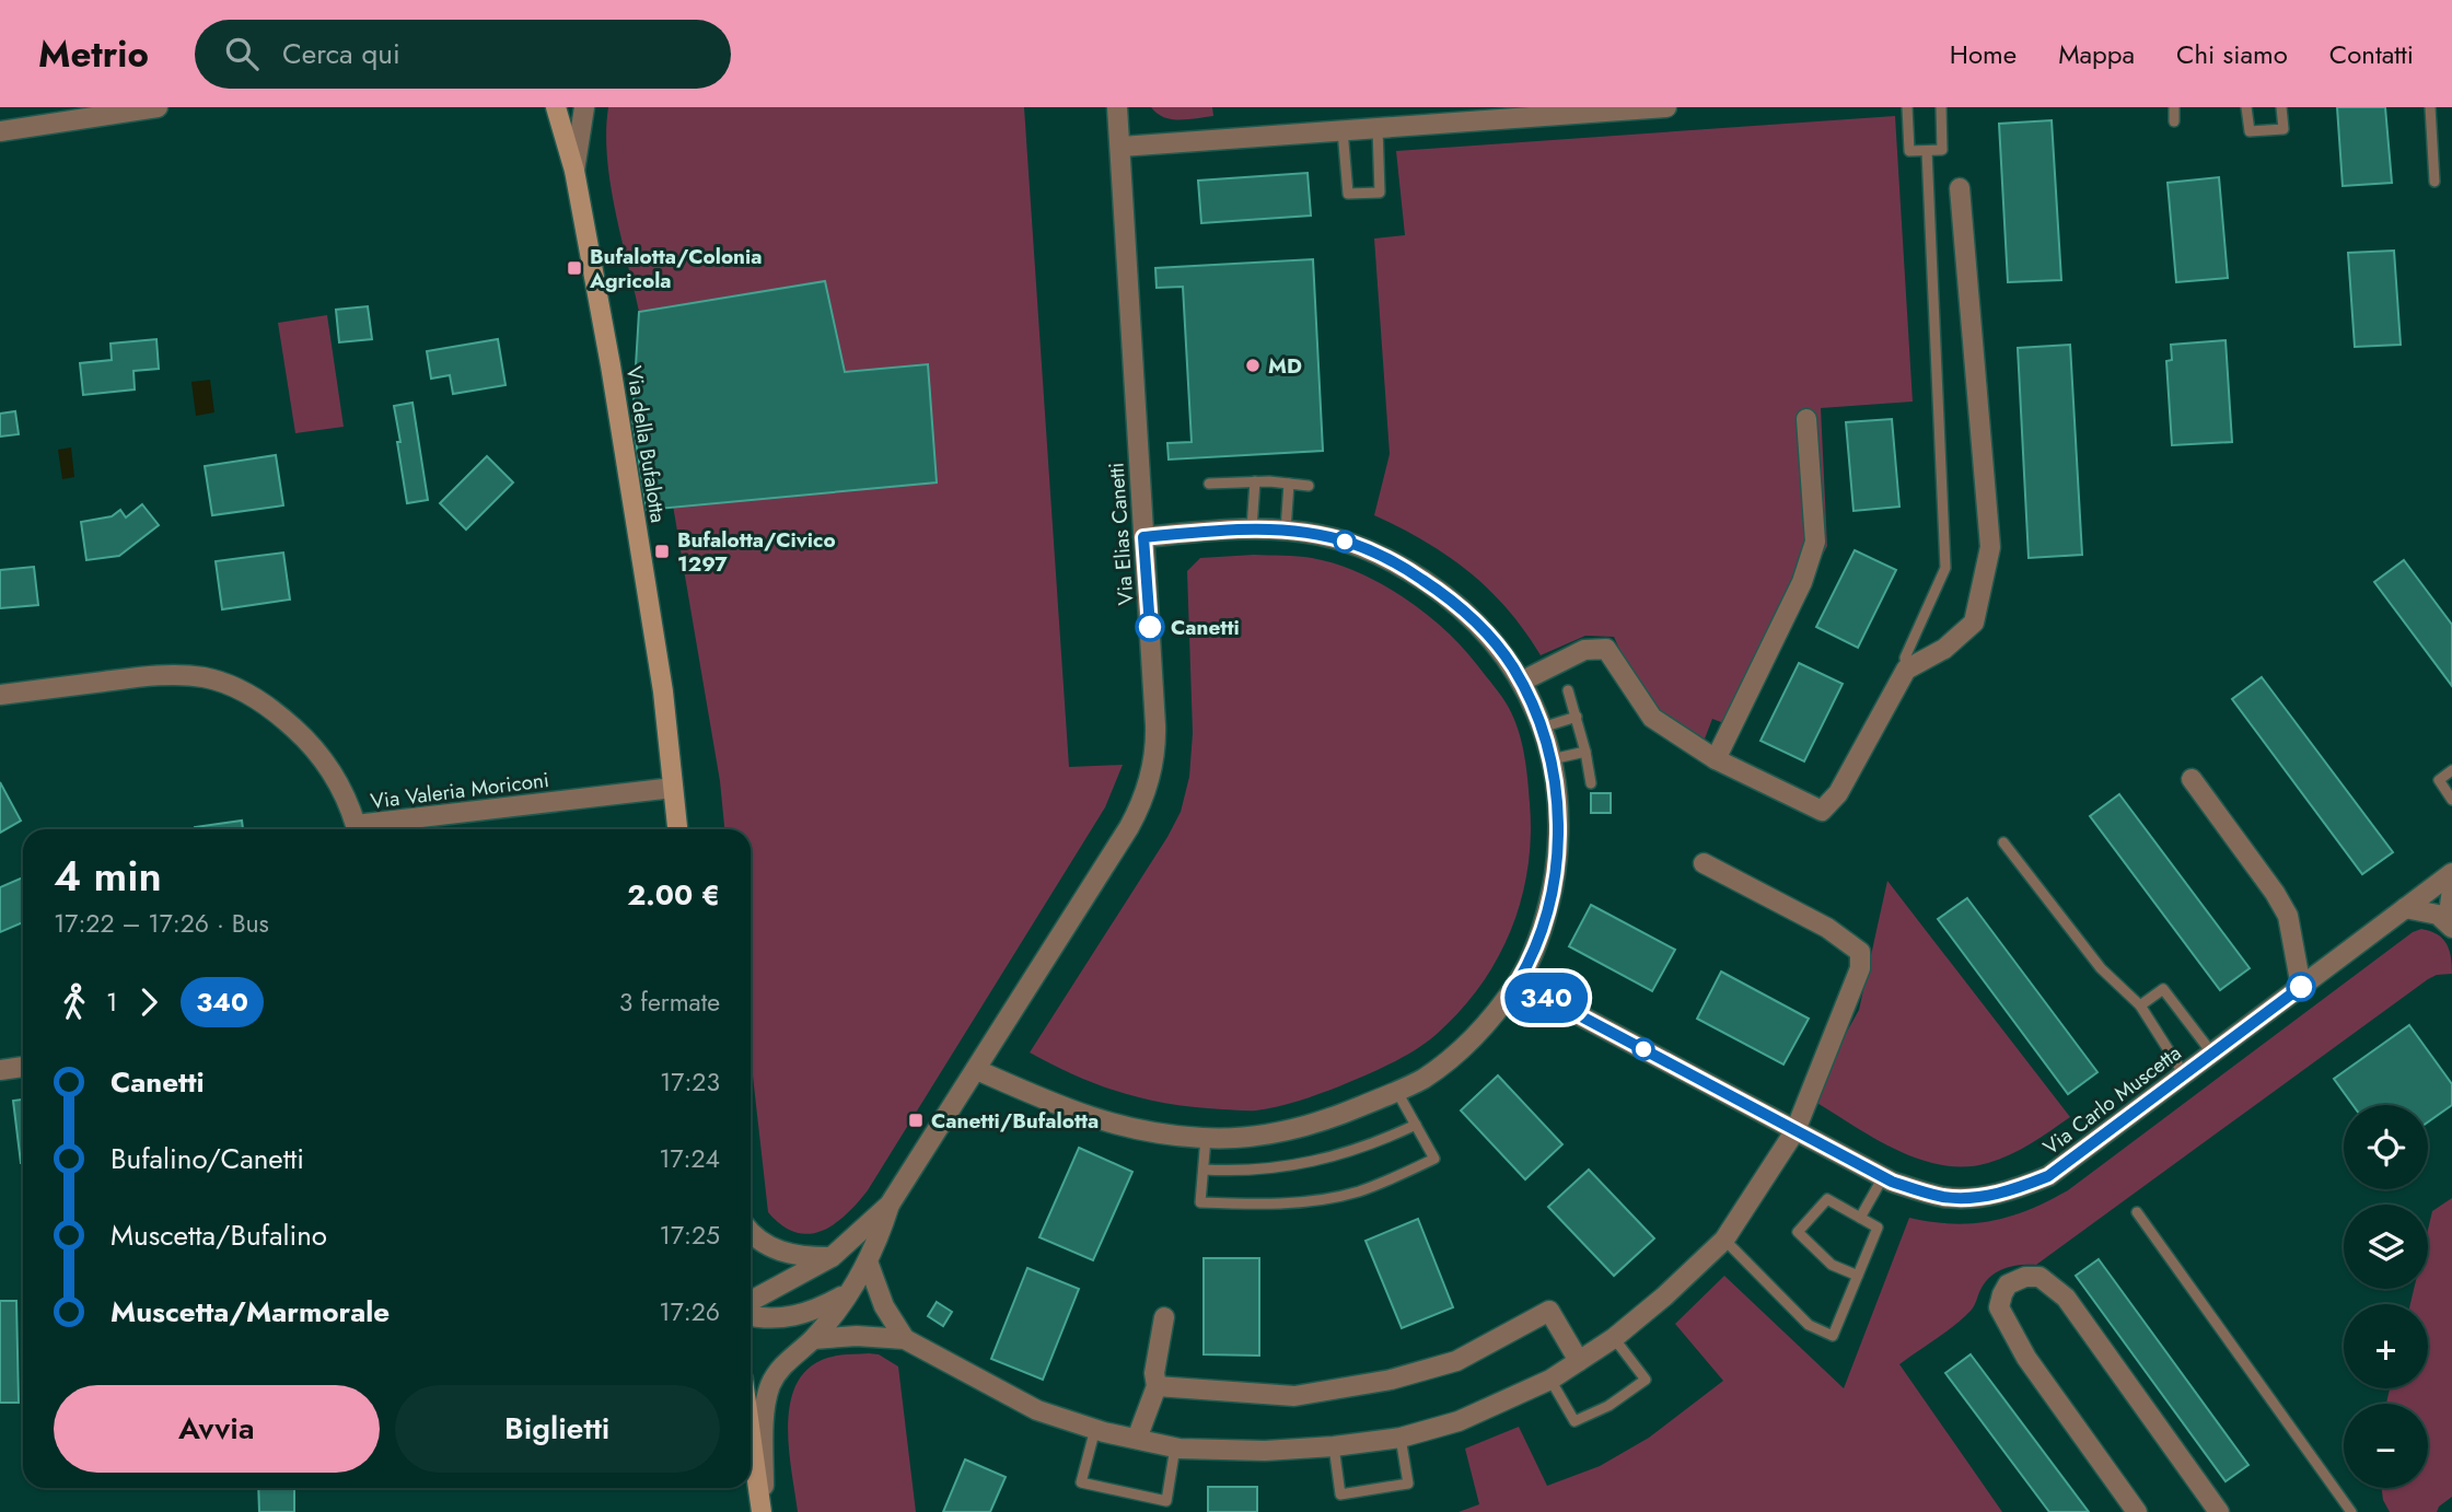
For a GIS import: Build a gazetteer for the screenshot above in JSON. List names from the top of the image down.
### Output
{
  "streets": {
    "street": [
      "Via della Bufalotta",
      "Via Elias Canetti",
      "Via Valeria Moriconi",
      "Via Carlo Muscetta"
    ]
  },
  "crossings": [
    ["Via della Bufalotta", "Via Valeria Moriconi"]
  ],
  "places": {
    "transit": ["Bufalotta/Colonia Agricola", "Bufalotta/Civico 1297", "Canetti/Bufalotta"],
    "other": ["MD", "Canetti"]
  },
  "lines": ["bus line 340"],
  "page": {
    "header": "Metrio",
    "search": "Cerca qui",
    "nav": [
      "Home",
      "Mappa",
      "Chi siamo",
      "Contatti"
    ],
    "on_map": "340",
    "heading": ["4 min", "17:22 – 17:26 · Bus", "2.00 €"],
    "legs": ["1", "340", "3 fermate"],
    "list": [
      {
        "name": "Canetti",
        "value": "17:23"
      },
      {
        "name": "Bufalino/Canetti",
        "value": "17:24"
      },
      {
        "name": "Muscetta/Bufalino",
        "value": "17:25"
      },
      {
        "name": "Muscetta/Marmorale",
        "value": "17:26"
      }
    ],
    "map_buttons": ["+", "−"],
    "buttons": ["Avvia", "Biglietti"]
  }
}
